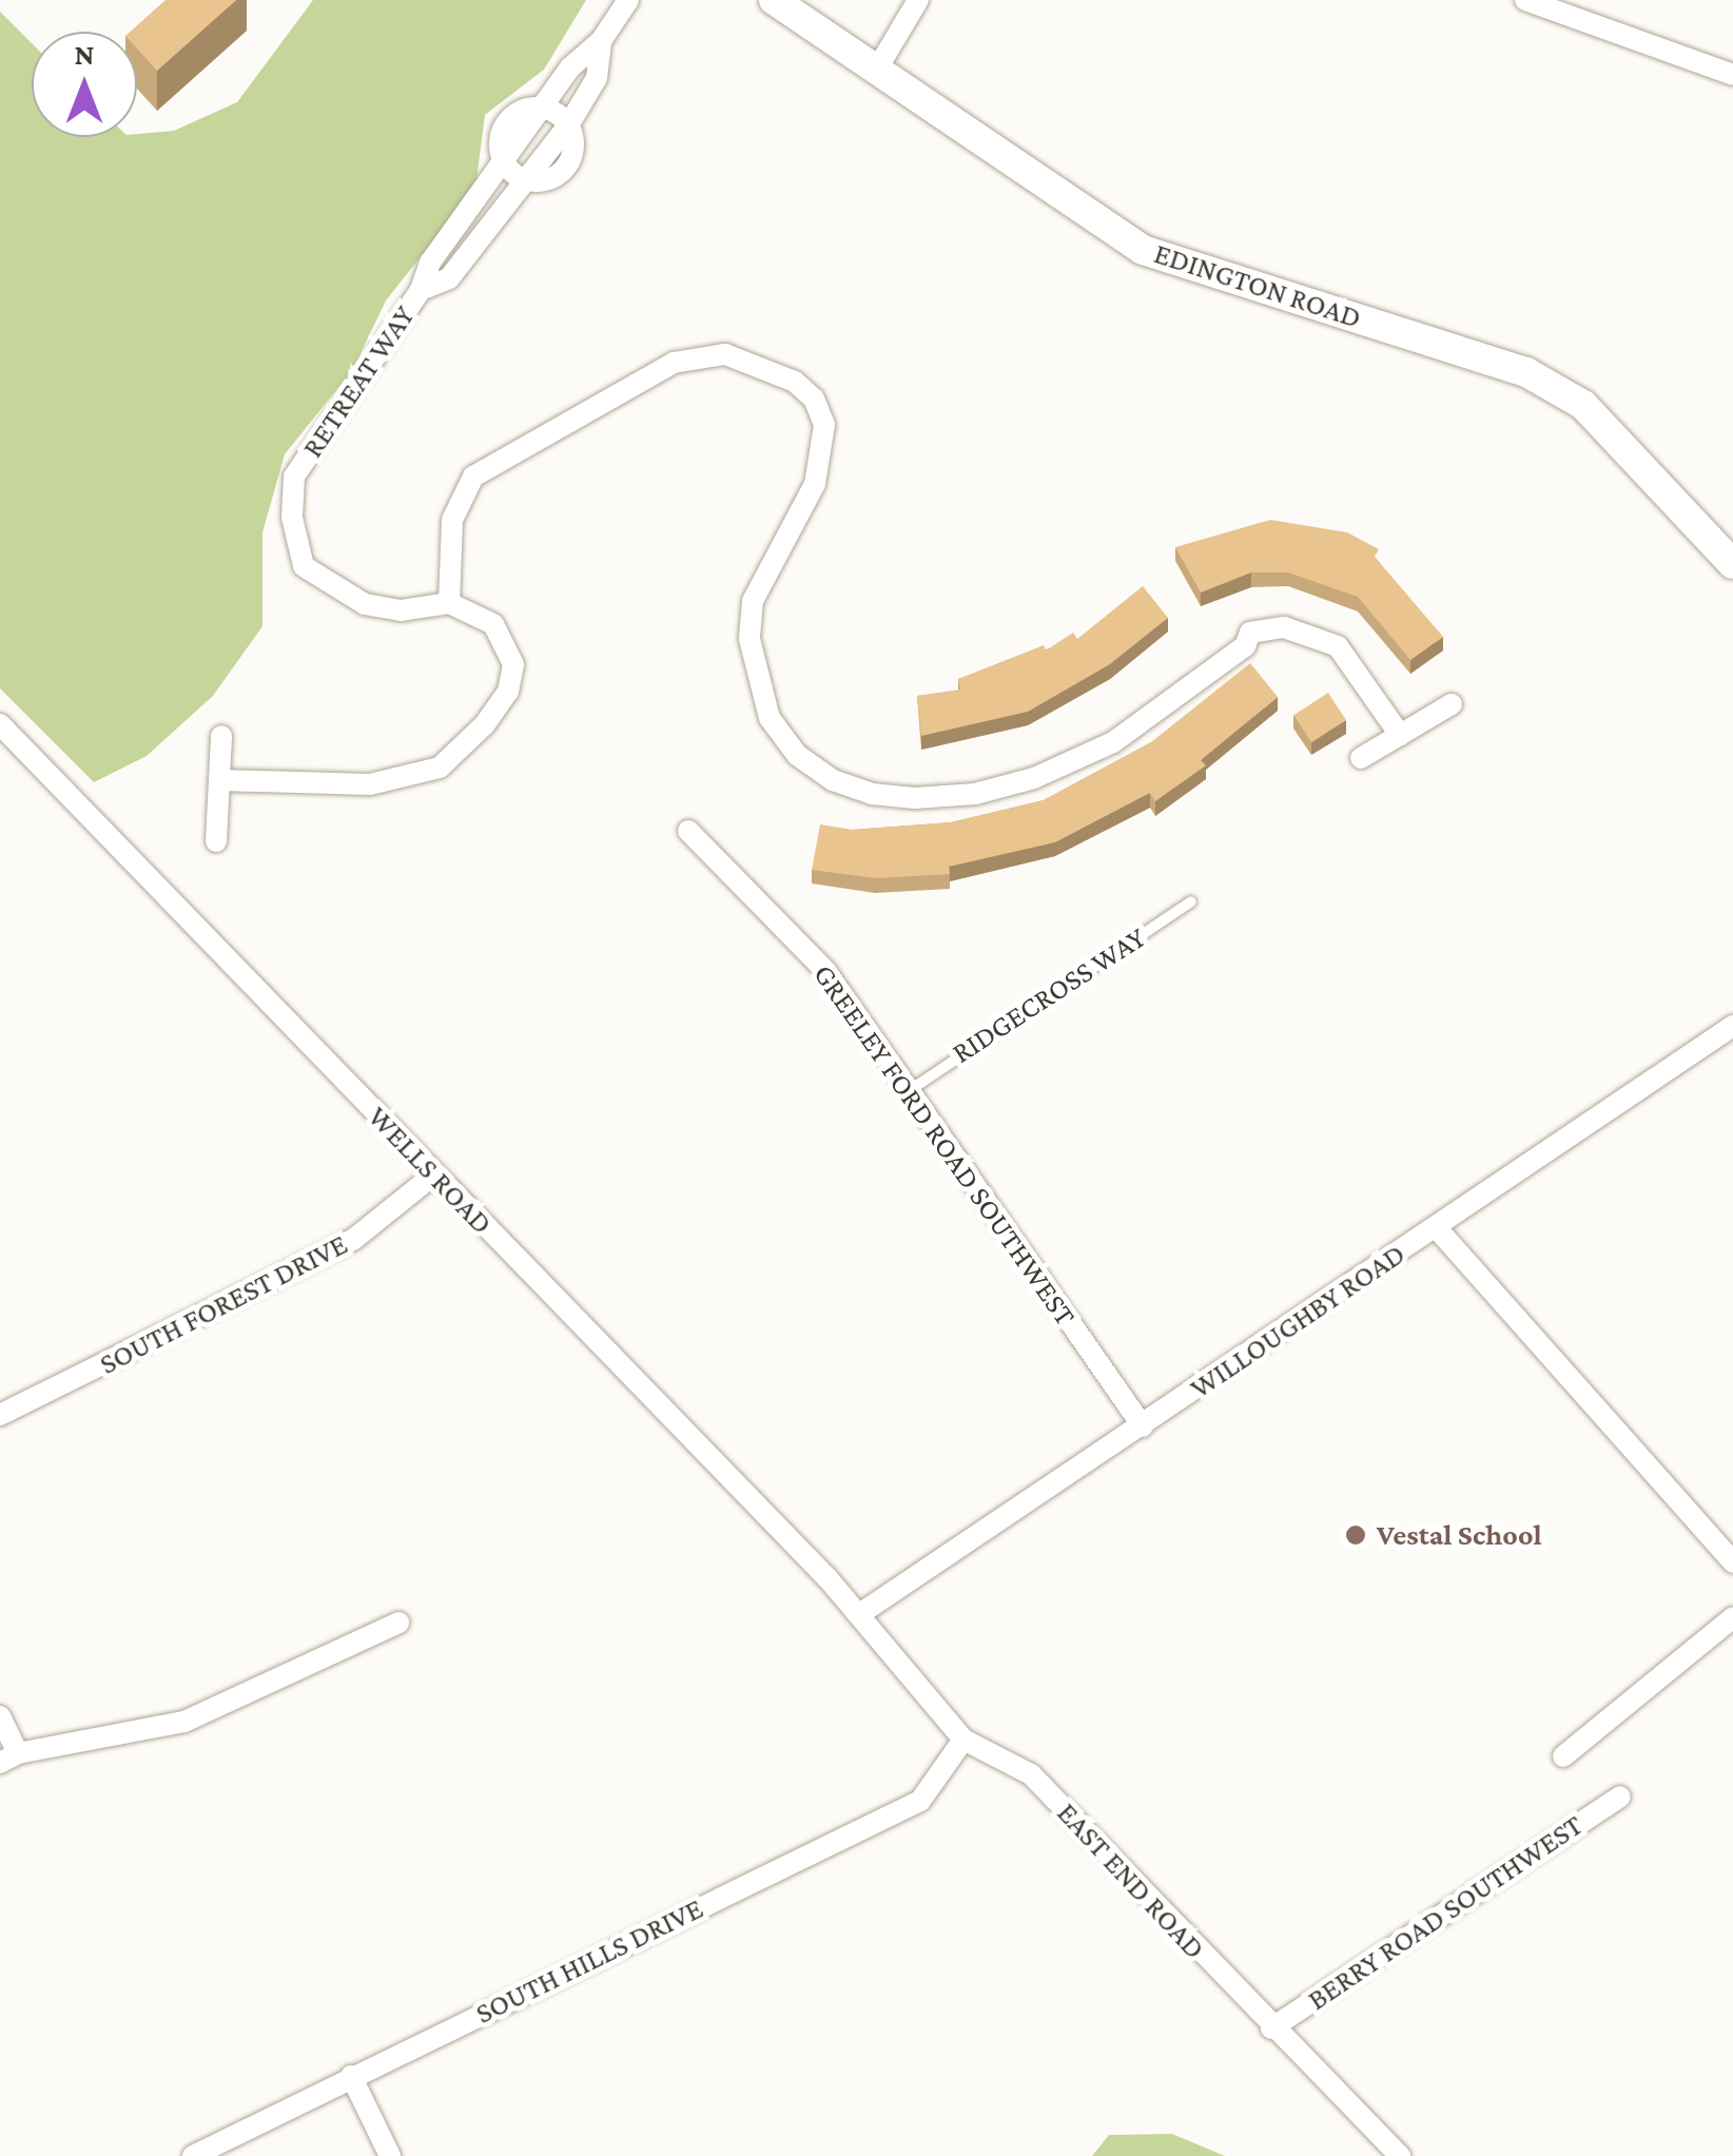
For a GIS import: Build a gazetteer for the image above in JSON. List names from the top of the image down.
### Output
{
  "streets": {
    "street": [
      "EDINGTON ROAD",
      "RETREAT WAY",
      "GREELEY FORD ROAD SOUTHWEST",
      "WELLS ROAD",
      "SOUTH FOREST DRIVE",
      "WILLOUGHBY ROAD",
      "EAST END ROAD",
      "BERRY ROAD SOUTHWEST",
      "SOUTH HILLS DRIVE"
    ],
    "lane": ["RIDGECROSS WAY"]
  },
  "crossings": [
    ["RIDGECROSS WAY", "GREELEY FORD ROAD SOUTHWEST"],
    ["GREELEY FORD ROAD SOUTHWEST", "WILLOUGHBY ROAD"],
    ["WELLS ROAD", "SOUTH FOREST DRIVE"],
    ["WELLS ROAD", "WILLOUGHBY ROAD"],
    ["WELLS ROAD", "EAST END ROAD"],
    ["WILLOUGHBY ROAD", "EAST END ROAD"],
    ["EAST END ROAD", "BERRY ROAD SOUTHWEST"],
    ["EAST END ROAD", "SOUTH HILLS DRIVE"]
  ],
  "places": ["Vestal School"],
  "north": "top"
}
